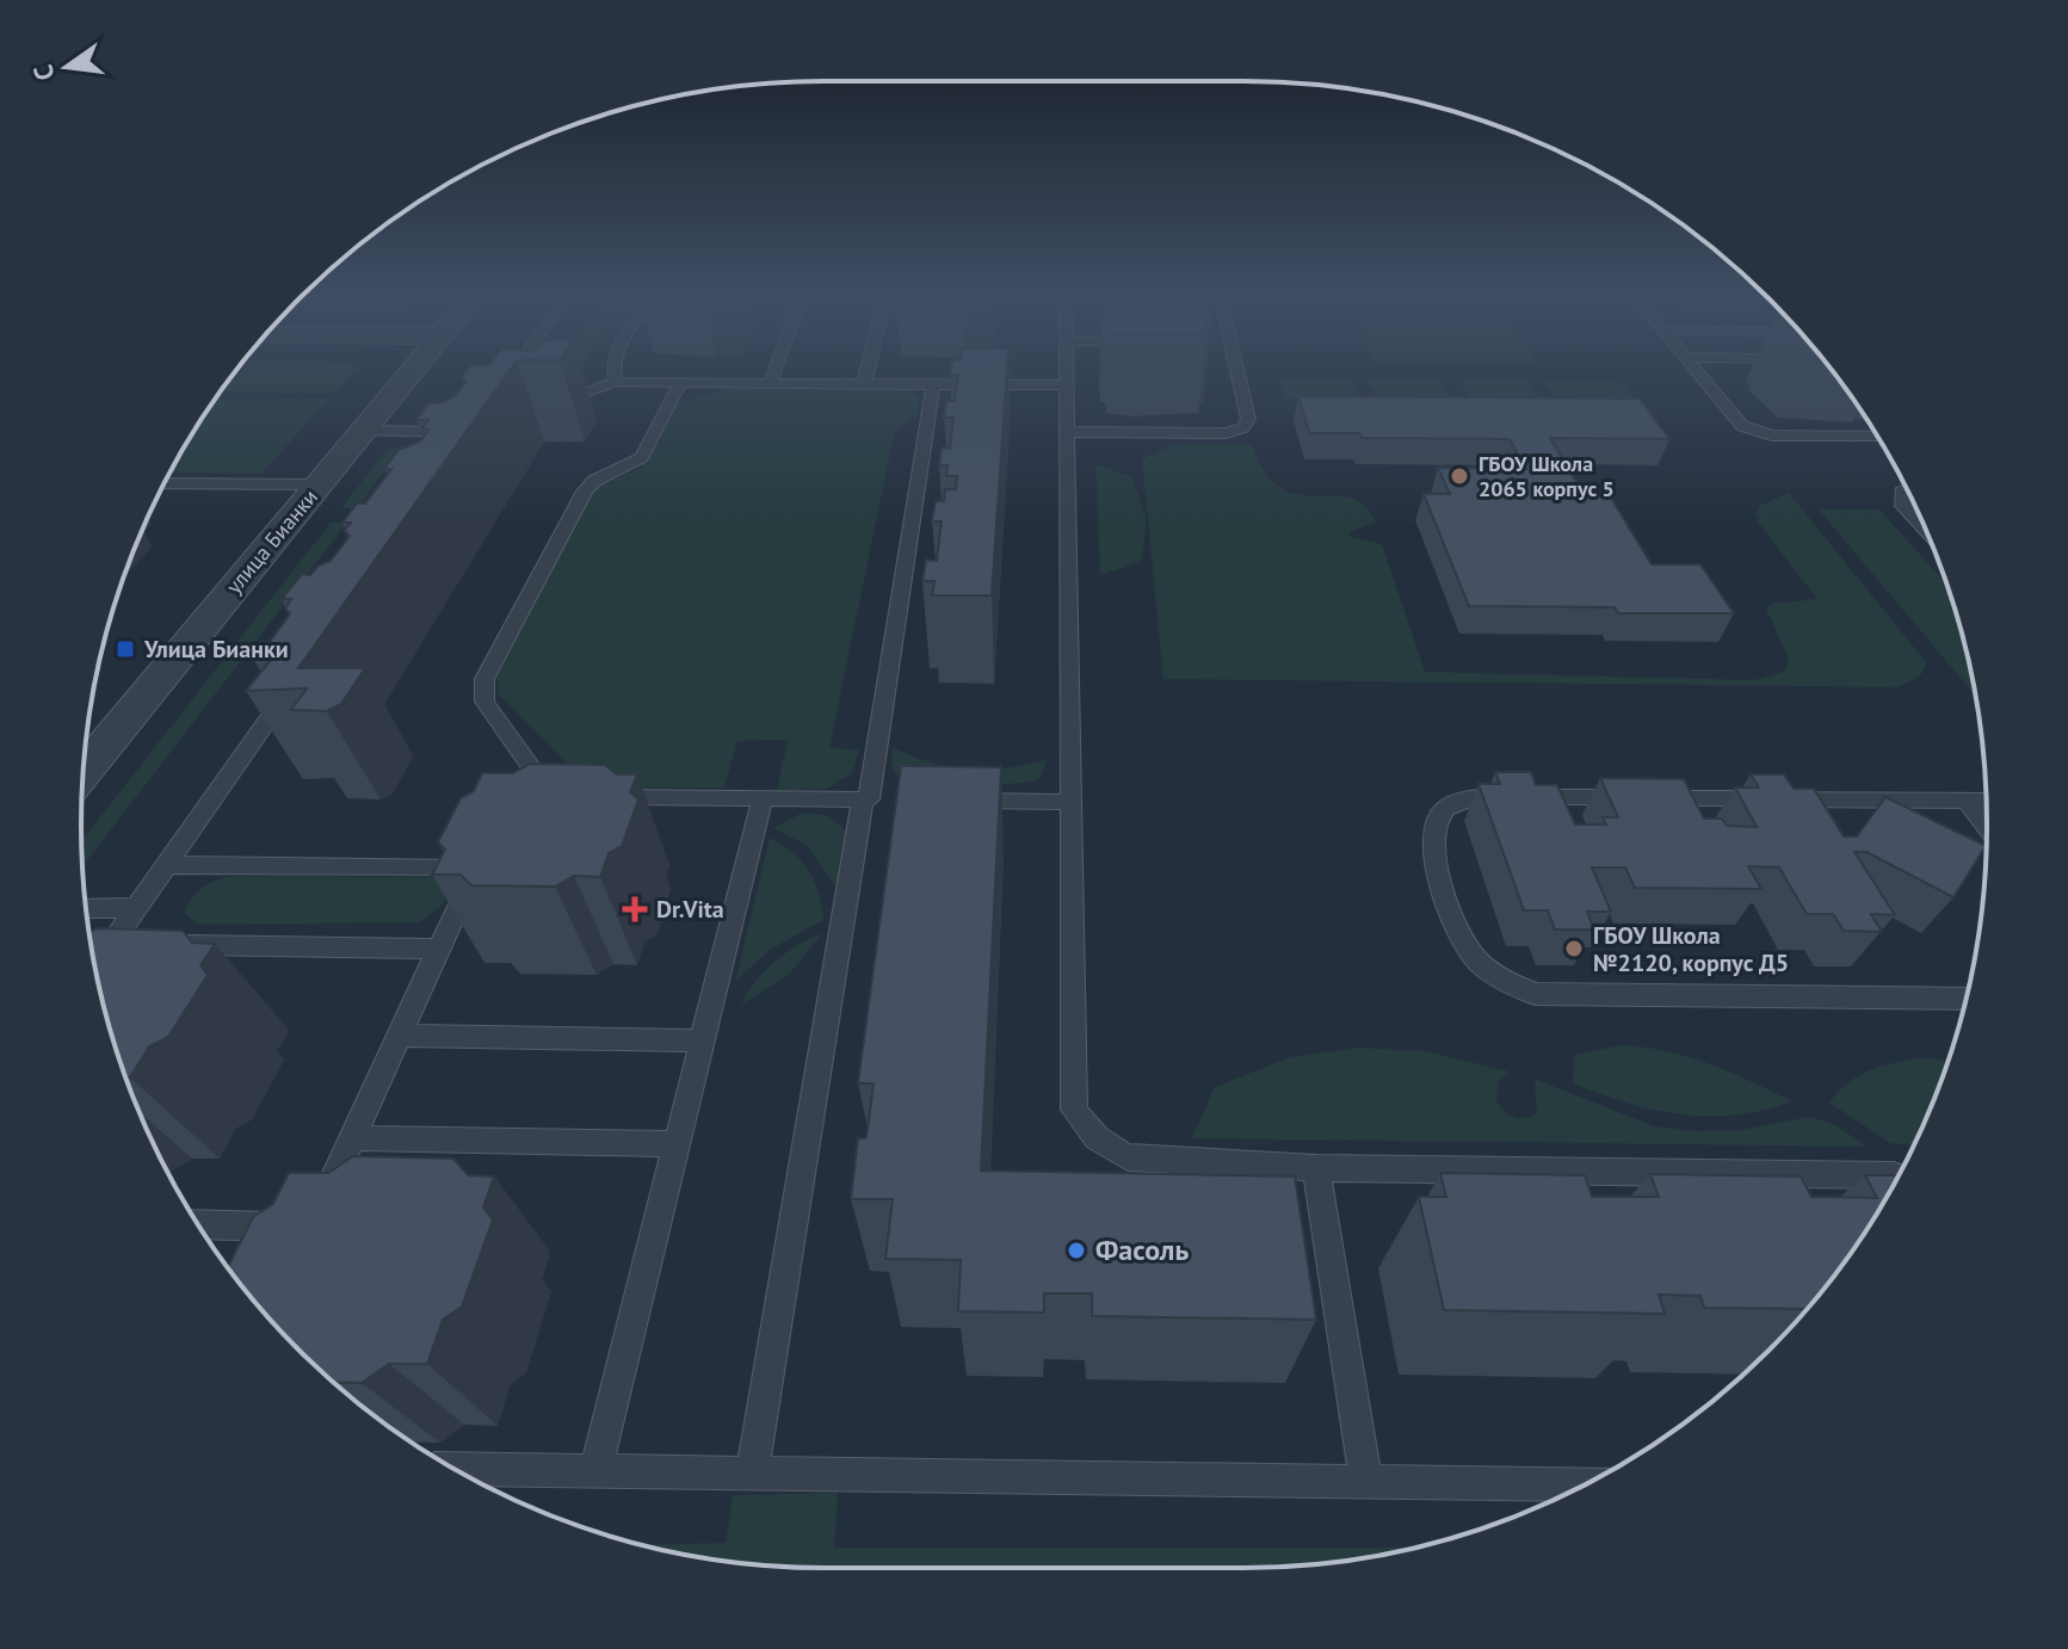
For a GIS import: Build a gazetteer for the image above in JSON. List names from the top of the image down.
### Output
{
  "streets": {
    "street": ["улица Бианки"]
  },
  "places": {
    "other": ["ГБОУ Школа 2065 корпус 5", "ГБОУ Школа №2120, корпус Д5", "Фасоль"],
    "transit": ["Улица Бианки"],
    "health": ["Dr.Vita"]
  },
  "north": "left"
}
